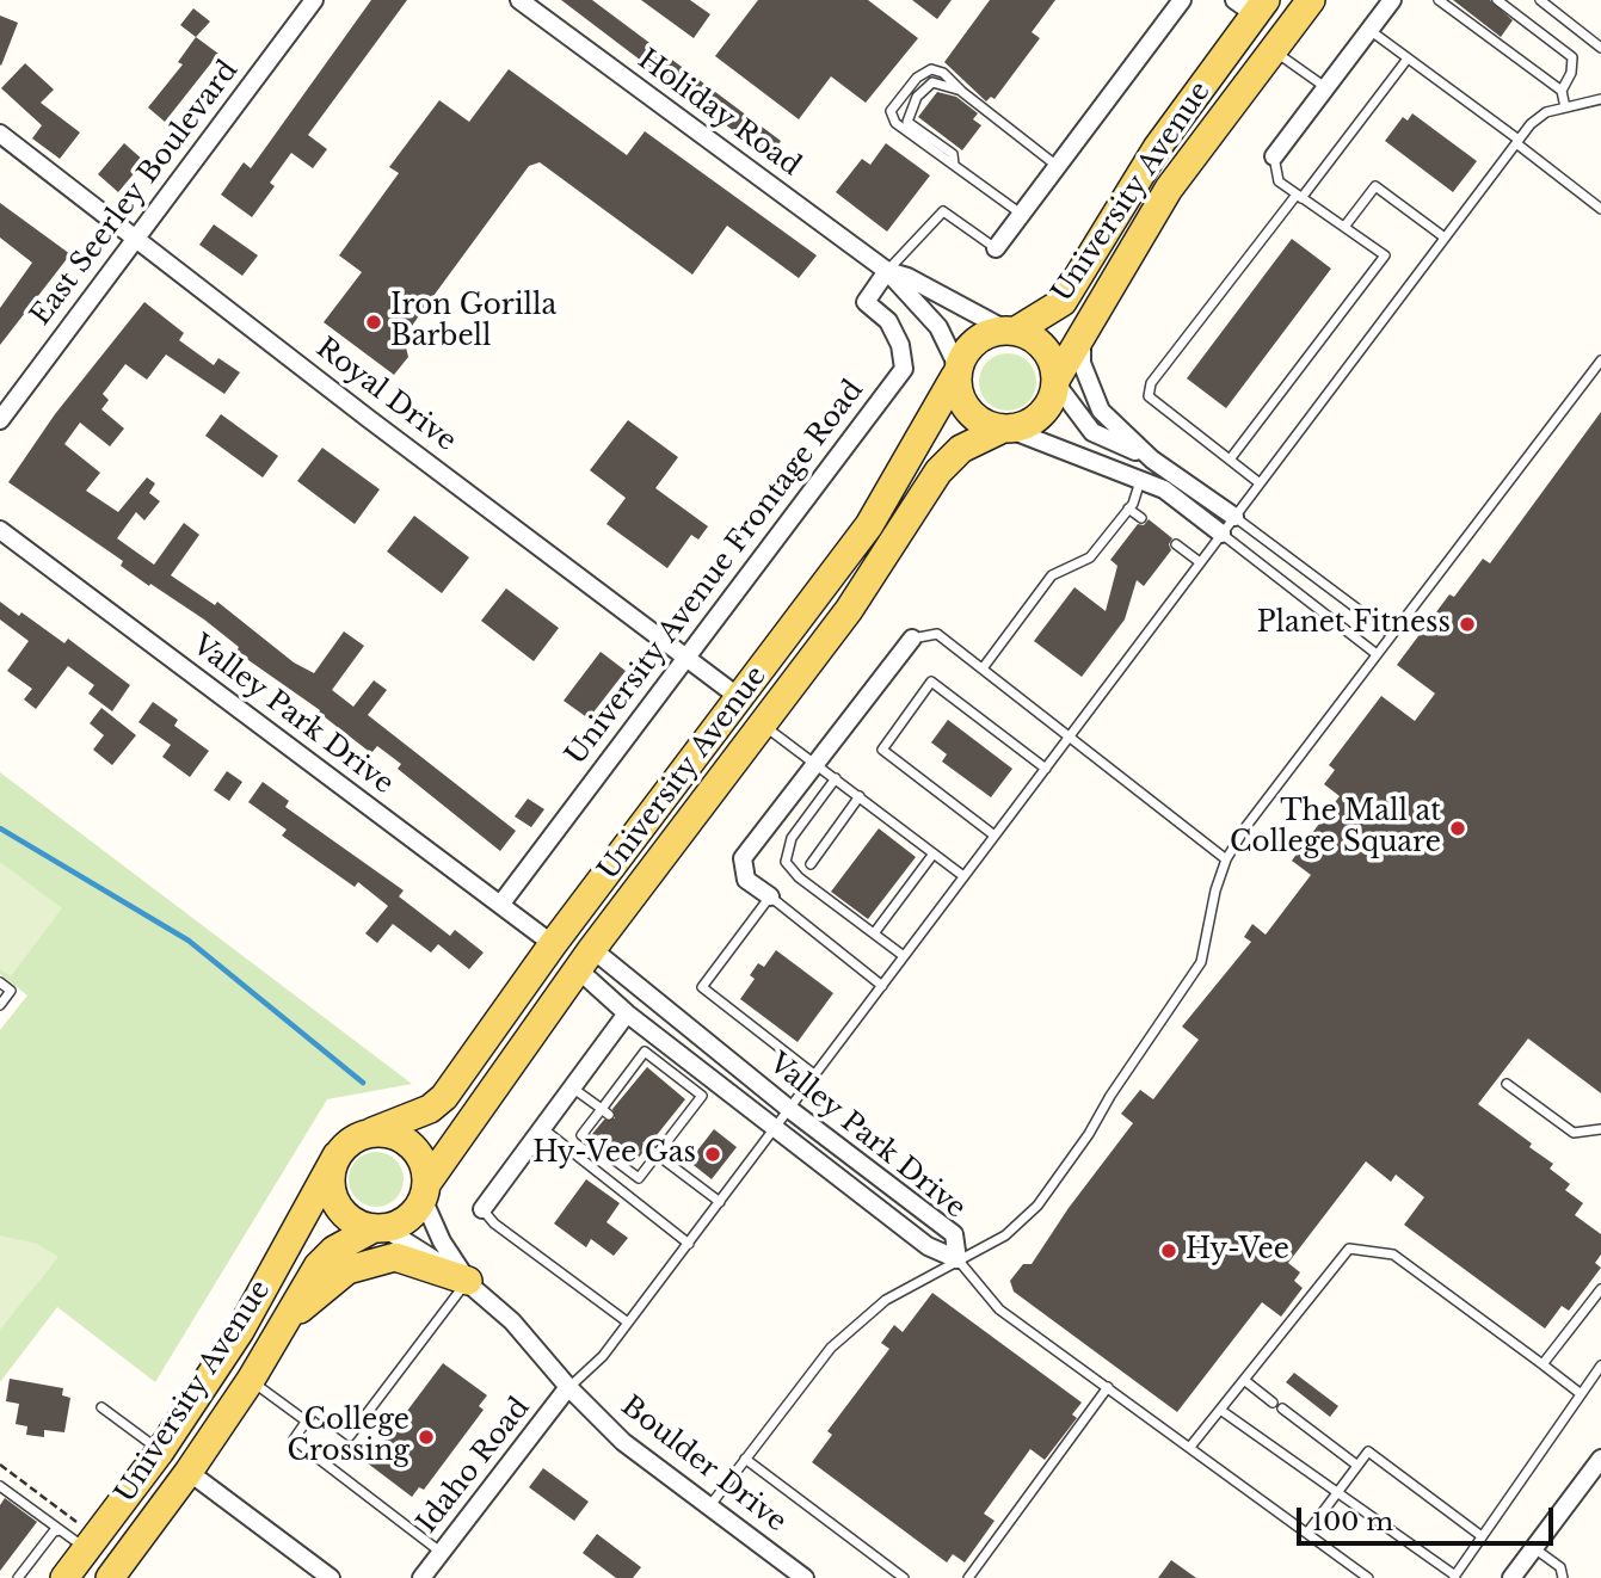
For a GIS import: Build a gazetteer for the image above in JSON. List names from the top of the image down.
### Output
{
  "streets": {
    "main road": ["University Avenue"],
    "street": [
      "Holiday Road",
      "East Seerley Boulevard",
      "Royal Drive",
      "University Avenue Frontage Road",
      "Valley Park Drive",
      "Boulder Drive",
      "Idaho Road"
    ]
  },
  "crossings": [
    ["Holiday Road", "University Avenue"],
    ["Holiday Road", "University Avenue Frontage Road"],
    ["University Avenue", "Royal Drive"],
    ["University Avenue", "Valley Park Drive"],
    ["University Avenue", "Boulder Drive"],
    ["East Seerley Boulevard", "Royal Drive"],
    ["Royal Drive", "University Avenue Frontage Road"],
    ["University Avenue Frontage Road", "Valley Park Drive"],
    ["Boulder Drive", "Idaho Road"]
  ],
  "places": [
    "Iron Gorilla Barbell",
    "Planet Fitness",
    "The Mall at College Square",
    "Hy-Vee Gas",
    "Hy-Vee",
    "College Crossing"
  ],
  "scale_bar": "100 m"
}
